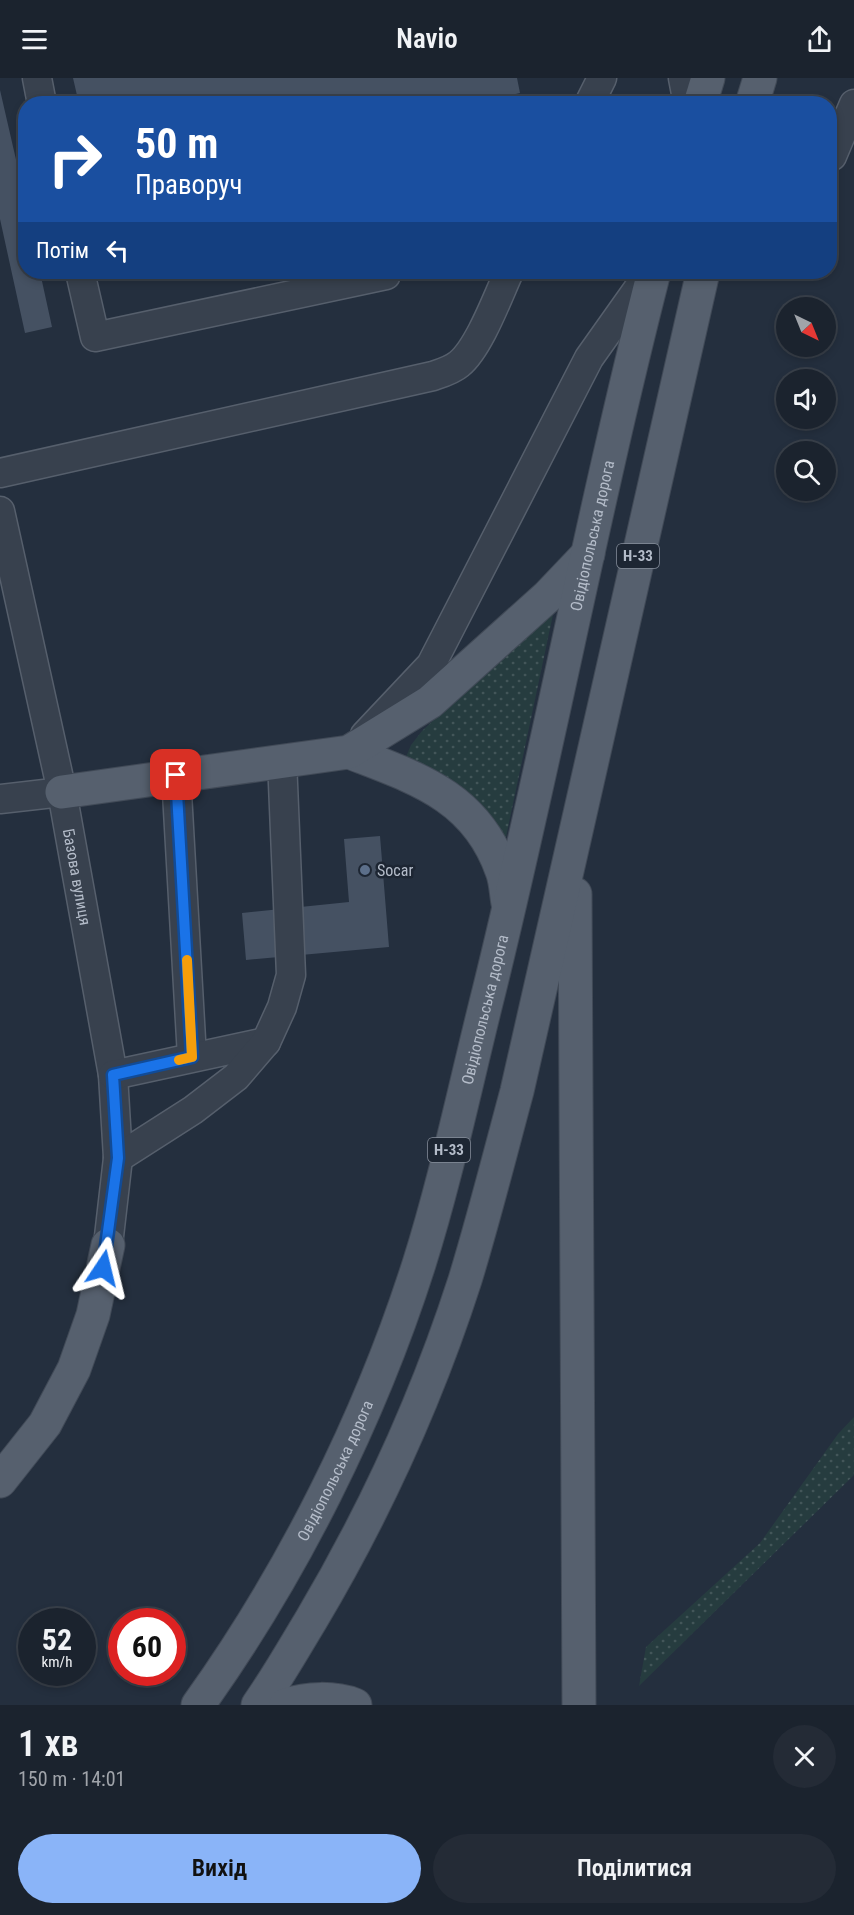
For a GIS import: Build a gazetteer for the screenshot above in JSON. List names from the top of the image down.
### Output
{
  "streets": {
    "main road": ["Овідіопольська дорога", "Н-33"],
    "street": ["Базова вулиця"]
  },
  "places": ["Socar"],
  "north": "bottom right",
  "page": {
    "header": "Navio",
    "turn": ["50 m", "Праворуч"],
    "then": "Потім",
    "speed": "52 km/h",
    "limit": "60",
    "heading": ["1 хв", "150 m · 14:01"],
    "buttons": ["Вихід", "Поділитися"]
  }
}
